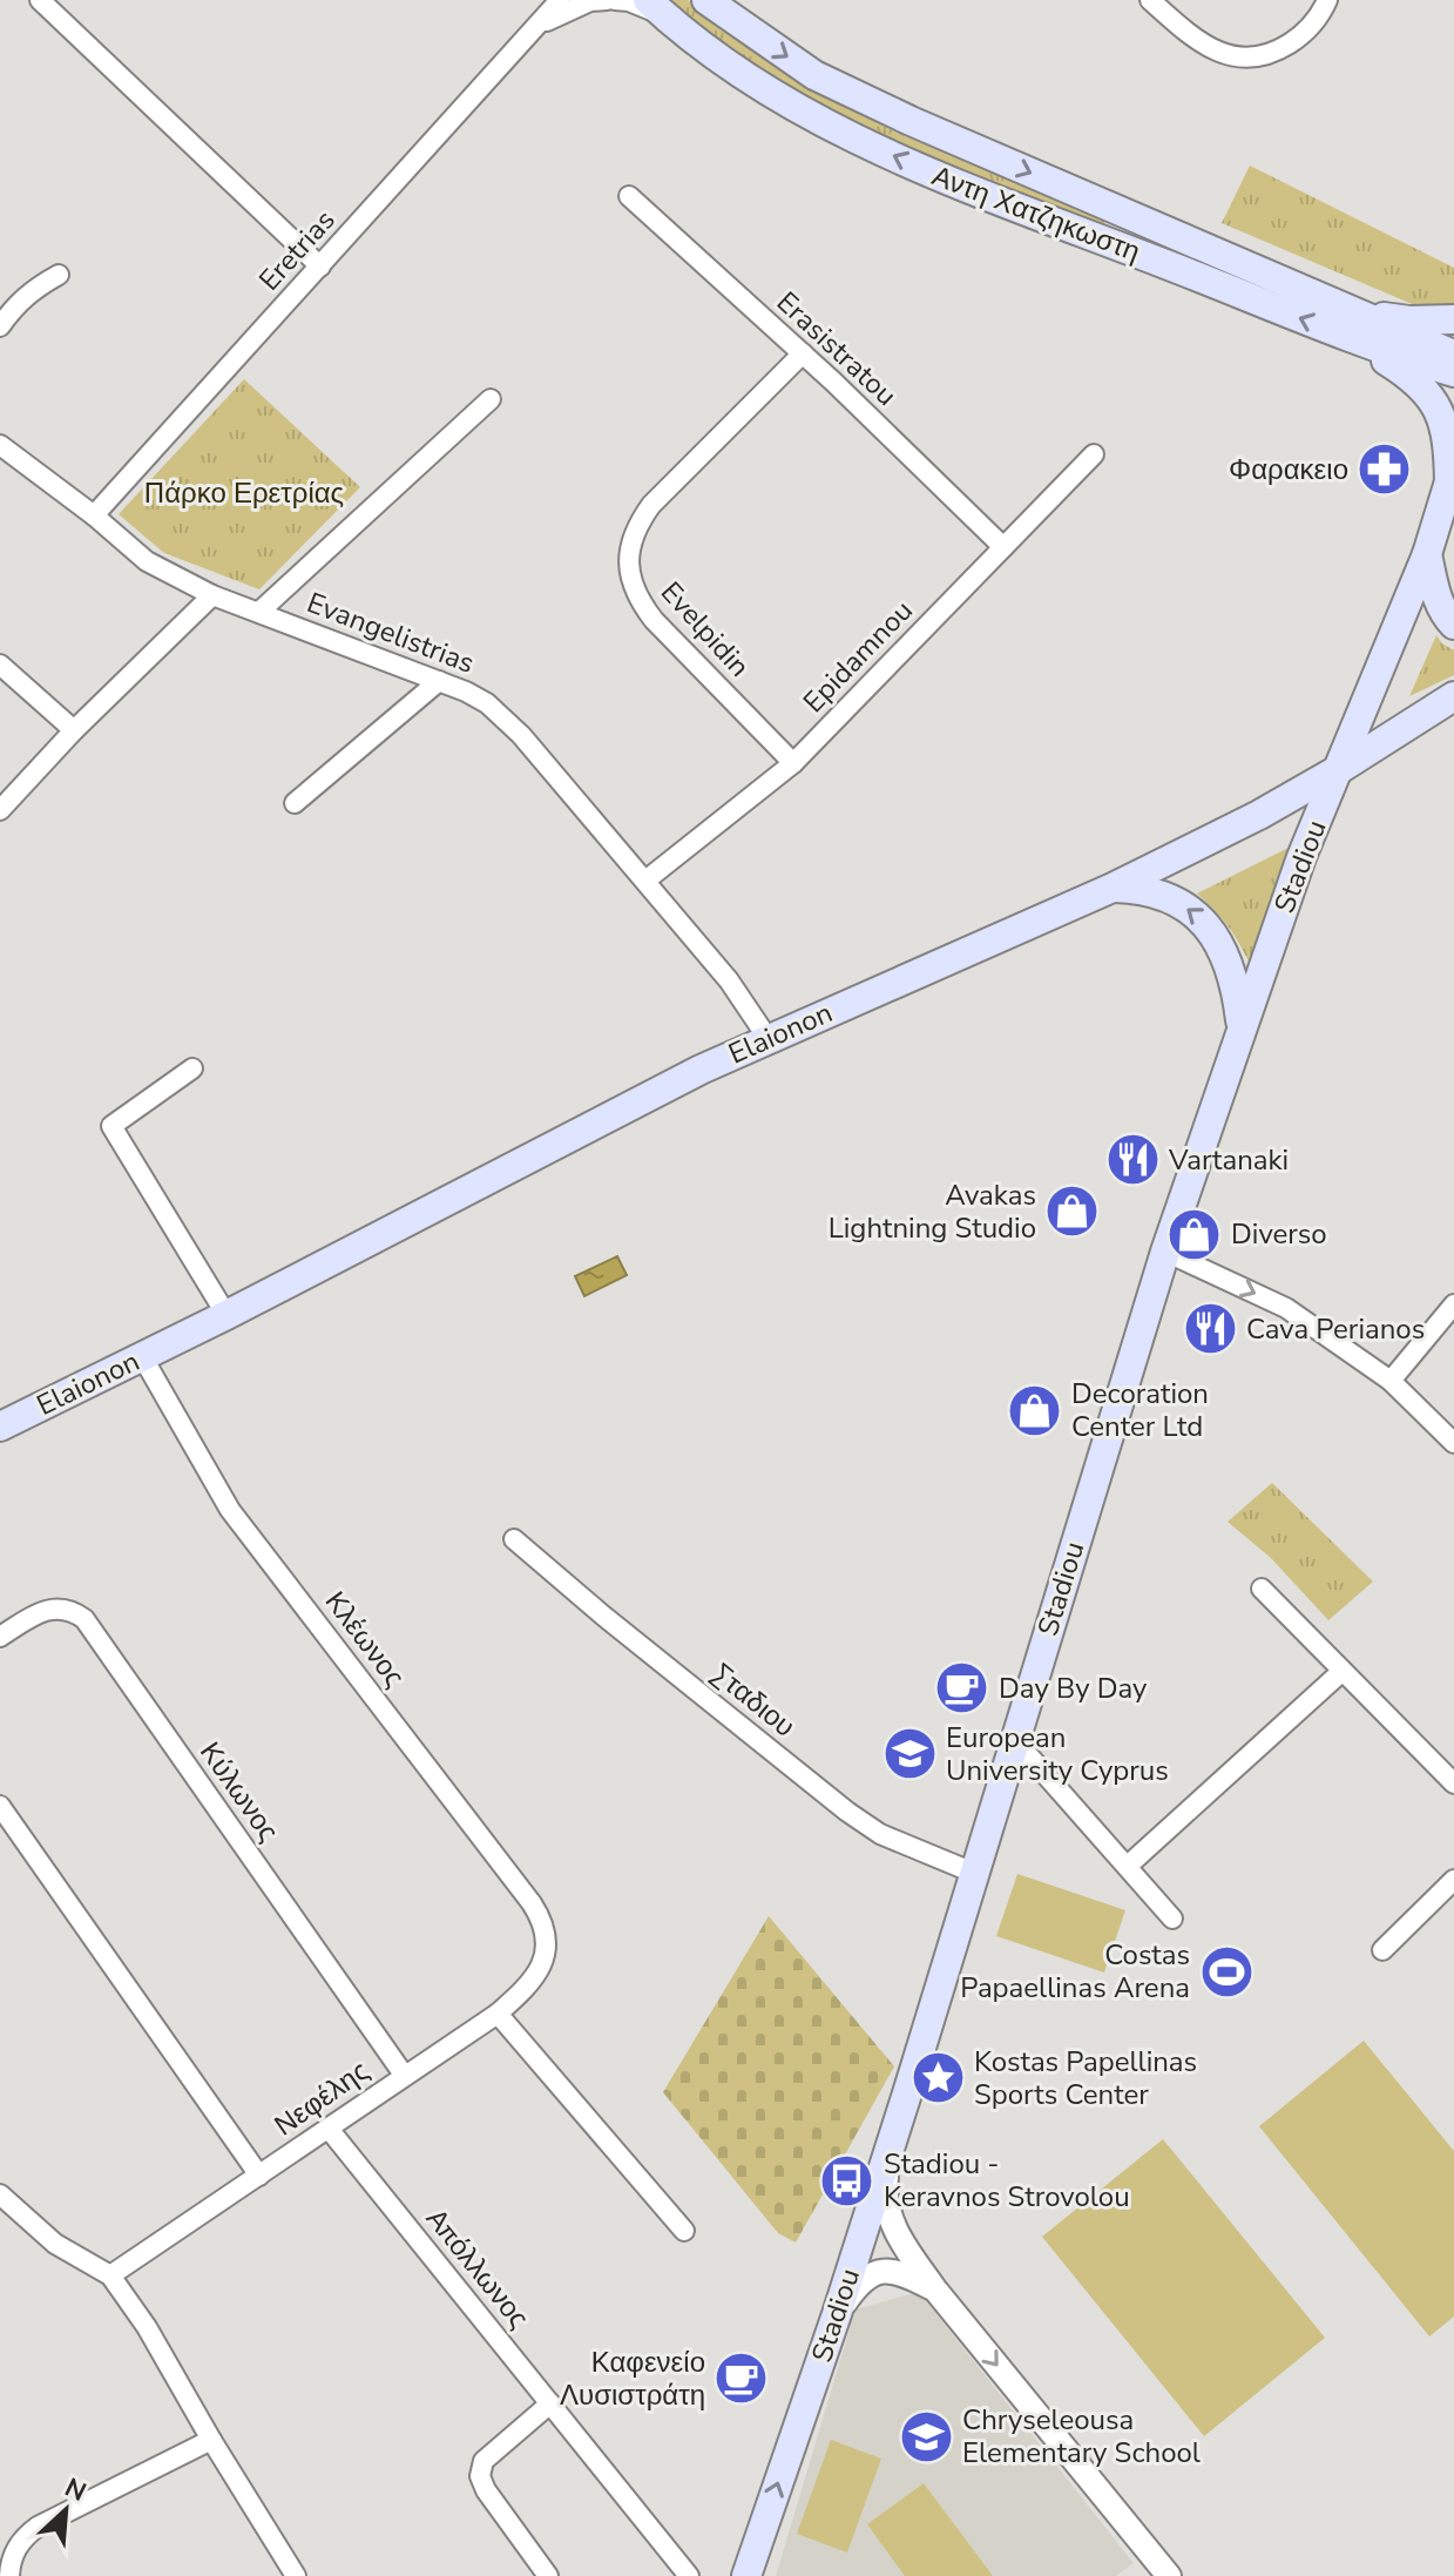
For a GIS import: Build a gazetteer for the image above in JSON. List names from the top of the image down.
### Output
{
  "streets": {
    "main road": ["Αντη Χατζηκωστη", "Stadiou", "Elaionon"],
    "street": [
      "Eretrias",
      "Erasistratou",
      "Evelpidin",
      "Evangelistrias",
      "Epidamnou",
      "Κλέωνος",
      "Σταδιου",
      "Κύλωνος",
      "Νεφέλης",
      "Απόλλωνος"
    ]
  },
  "crossings": [
    ["Eretrias", "Evangelistrias"],
    ["Erasistratou", "Evelpidin"],
    ["Erasistratou", "Epidamnou"],
    ["Evelpidin", "Epidamnou"],
    ["Evangelistrias", "Epidamnou"],
    ["Evangelistrias", "Elaionon"],
    ["Stadiou", "Elaionon"],
    ["Stadiou", "Σταδιου"],
    ["Elaionon", "Κλέωνος"],
    ["Κλέωνος", "Νεφέλης"],
    ["Κύλωνος", "Νεφέλης"],
    ["Νεφέλης", "Απόλλωνος"]
  ],
  "parks": ["Πάρκο Ερετρίας"],
  "places": {
    "pharmacy": ["Φαρακειο"],
    "restaurant": ["Vartanaki", "Cava Perianos"],
    "shop": ["Avakas Lightning Studio", "Diverso", "Decoration Center Ltd"],
    "cafe": ["Day By Day", "Καφενείο Λυσιστράτη"],
    "school or university": ["European University Cyprus", "Chryseleousa Elementary School"],
    "sports": ["Costas Papaellinas Arena"],
    "place": ["Kostas Papellinas Sports Center"],
    "bus stop": ["Stadiou - Keravnos Strovolou"]
  },
  "north": "top right"
}
